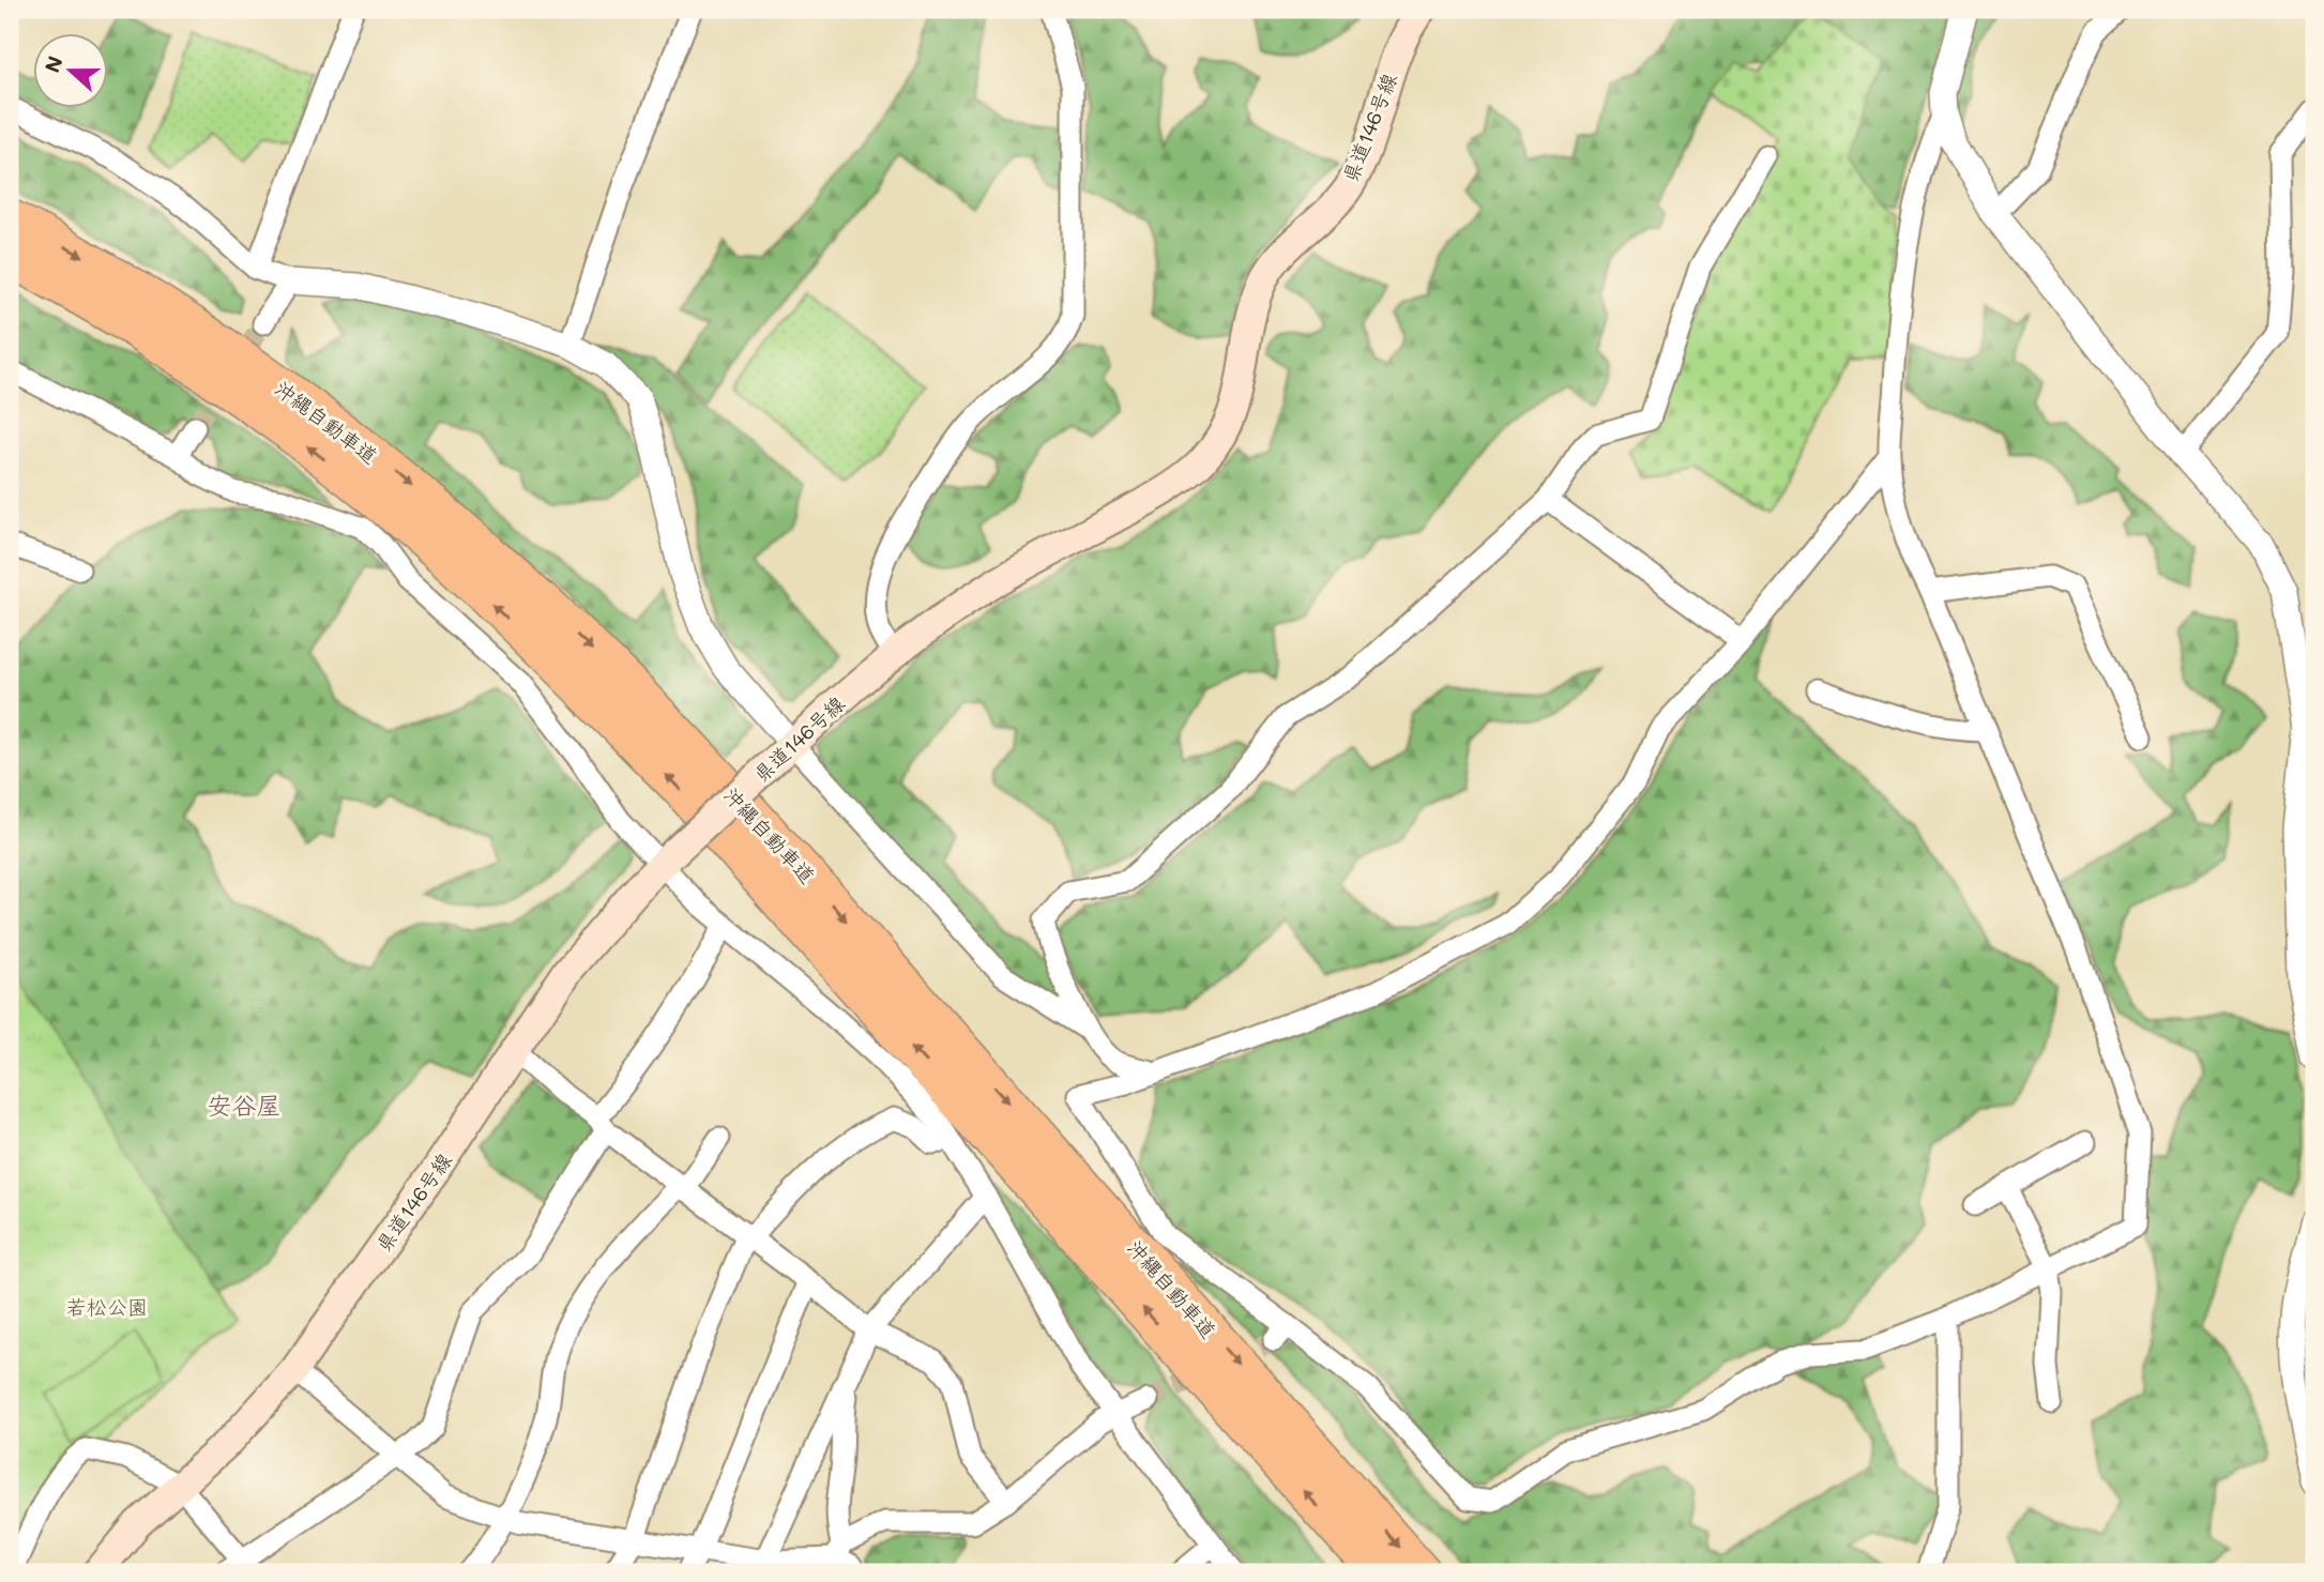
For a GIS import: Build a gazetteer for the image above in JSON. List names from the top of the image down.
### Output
{
  "streets": {
    "highway": ["沖縄自動車道"],
    "main road": ["県道146号線"]
  },
  "districts": ["安谷屋"],
  "parks": ["若松公園"],
  "north": "left"
}
